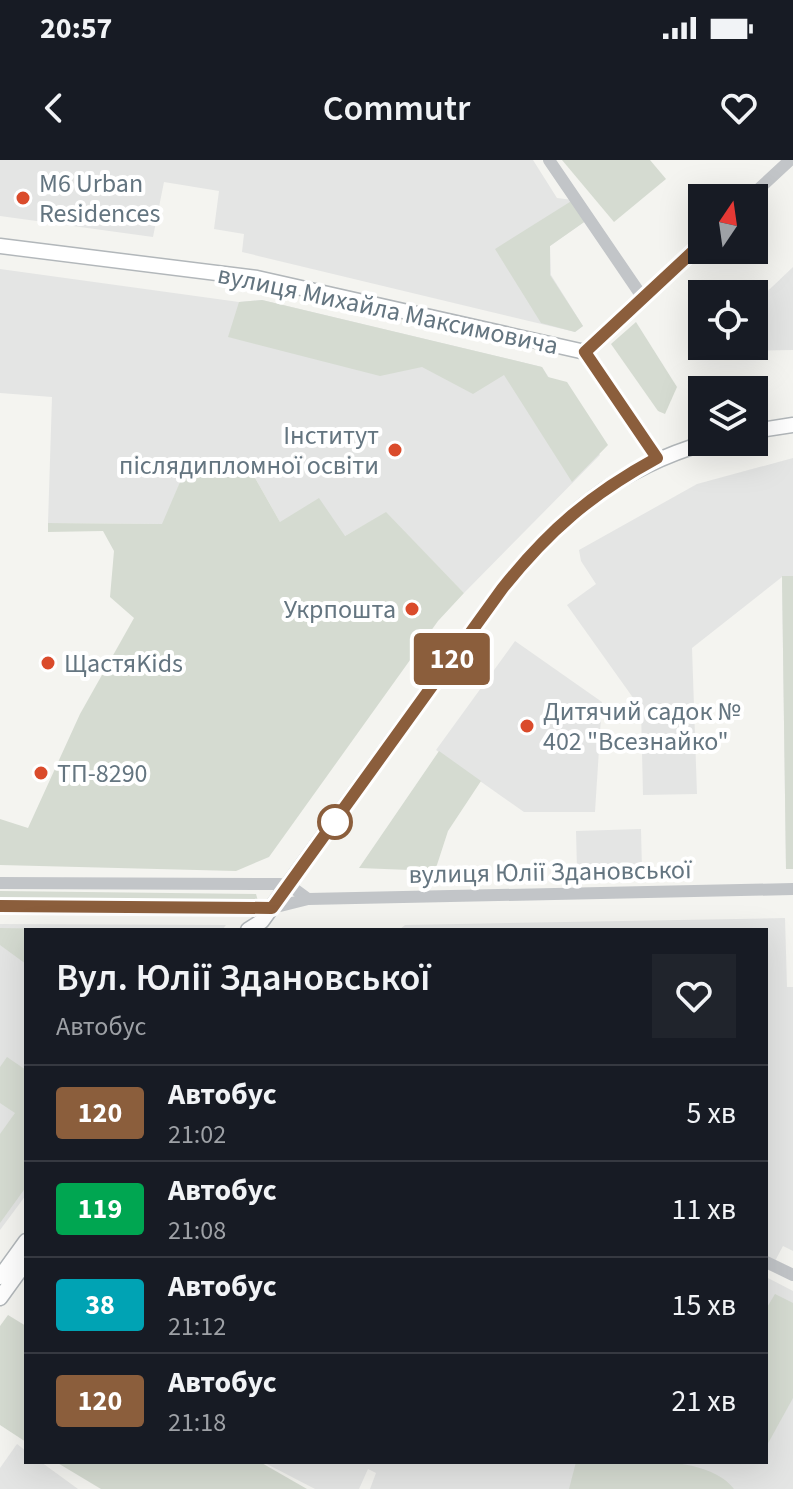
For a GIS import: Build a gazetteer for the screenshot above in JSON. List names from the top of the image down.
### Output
{
  "streets": {
    "main road": ["вулиця Михайла Максимовича"],
    "street": ["вулиця Юлії Здановської"]
  },
  "places": [
    "M6 Urban Residences",
    "Інститут післядипломної освіти",
    "Укрпошта",
    "ЩастяKids",
    "Дитячий садок № 402 \"Всезнайко\"",
    "ТП-8290"
  ],
  "lines": ["bus line 120"],
  "north": "top",
  "page": {
    "status": "20:57",
    "header": "Commutr",
    "on_map": "120",
    "heading": ["Вул. Юлії Здановської", "Автобус"],
    "list": [
      {
        "mark": "120",
        "name": "Автобус",
        "note": "21:02",
        "value": "5 хв"
      },
      {
        "mark": "119",
        "name": "Автобус",
        "note": "21:08",
        "value": "11 хв"
      },
      {
        "mark": "38",
        "name": "Автобус",
        "note": "21:12",
        "value": "15 хв"
      },
      {
        "mark": "120",
        "name": "Автобус",
        "note": "21:18",
        "value": "21 хв"
      }
    ]
  }
}
